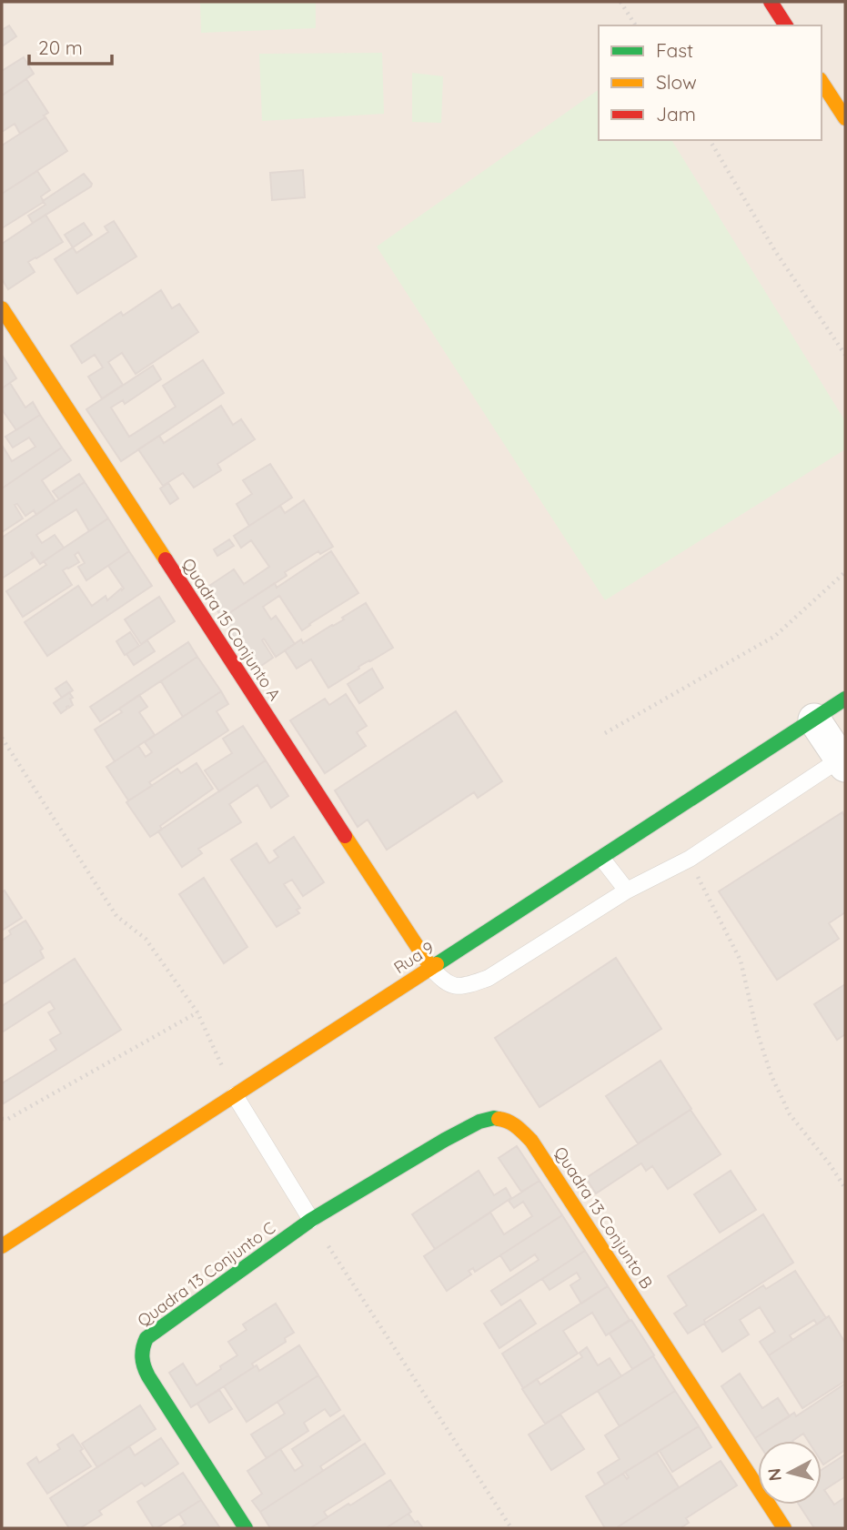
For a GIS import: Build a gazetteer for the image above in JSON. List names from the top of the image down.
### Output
{
  "streets": {
    "street": [
      "Quadra 15 Conjunto A",
      "Rua 9",
      "Quadra 13 Conjunto B",
      "Quadra 13 Conjunto C"
    ]
  },
  "crossings": [
    ["Quadra 15 Conjunto A", "Rua 9"],
    ["Quadra 13 Conjunto B", "Quadra 13 Conjunto C"]
  ],
  "legend": ["Fast", "Slow", "Jam"],
  "scale_bar": "20 m",
  "north": "left"
}
